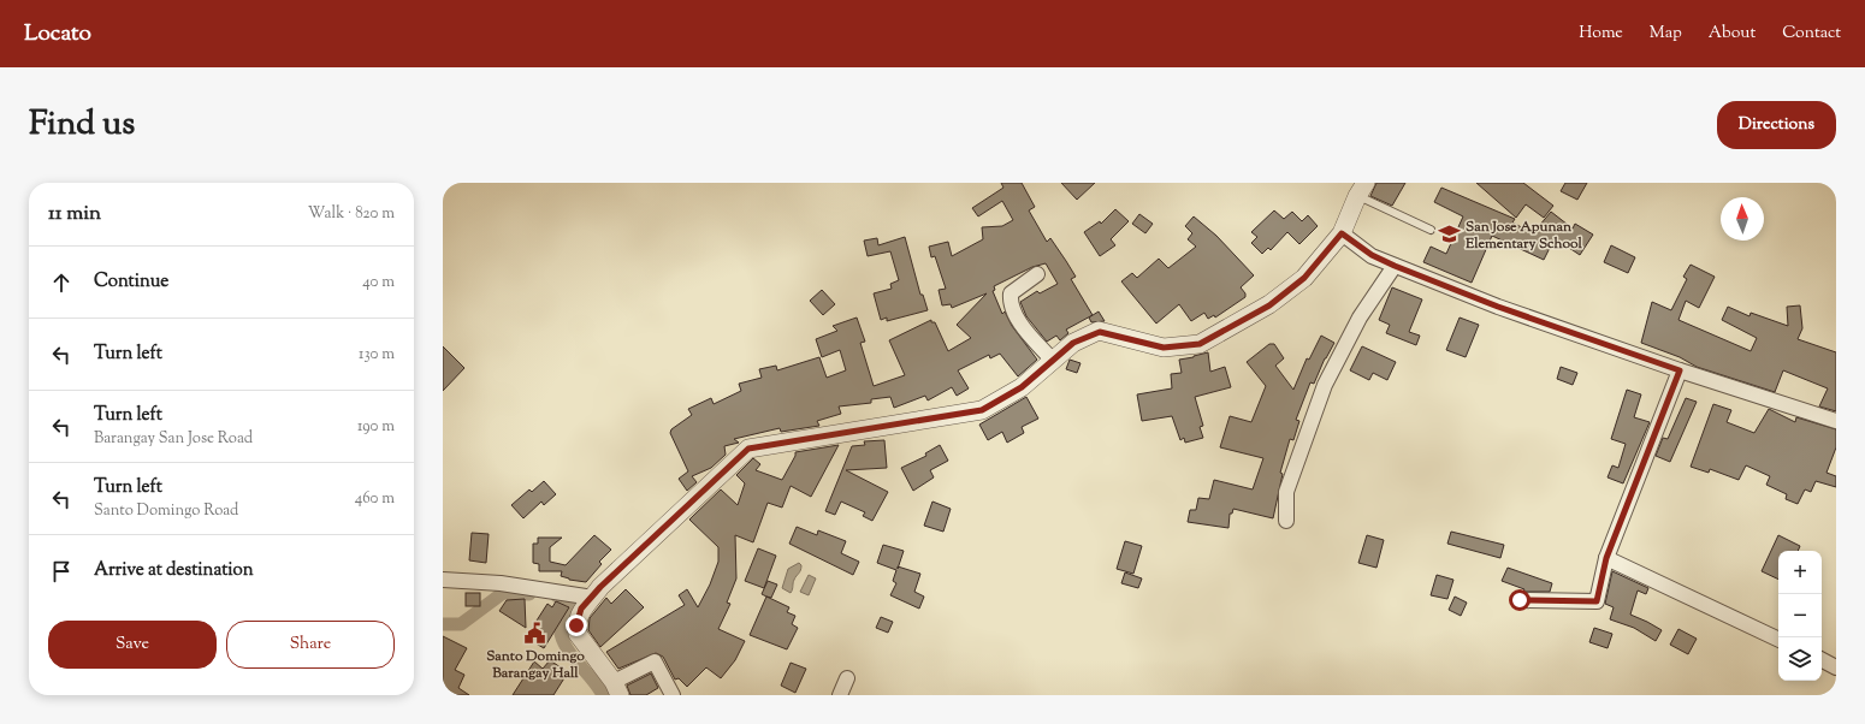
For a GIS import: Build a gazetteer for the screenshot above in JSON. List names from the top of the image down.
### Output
{
  "places": {
    "school or university": ["San Jose Apunan Elementary School"],
    "public building": ["Santo Domingo Barangay Hall"]
  },
  "north": "top",
  "page": {
    "header": "Locato",
    "nav": [
      "Home",
      "Map",
      "About",
      "Contact"
    ],
    "title": "Find us",
    "buttons": [
      "Directions",
      ["Save", "Share"]
    ],
    "heading": ["11 min", "Walk · 820 m"],
    "list": [
      ["Continue", "40 m"],
      ["Turn left", "130 m"],
      ["Turn left", "Barangay San Jose Road", "190 m"],
      ["Turn left", "Santo Domingo Road", "460 m"],
      "Arrive at destination"
    ],
    "map_buttons": ["+", "−"]
  }
}
